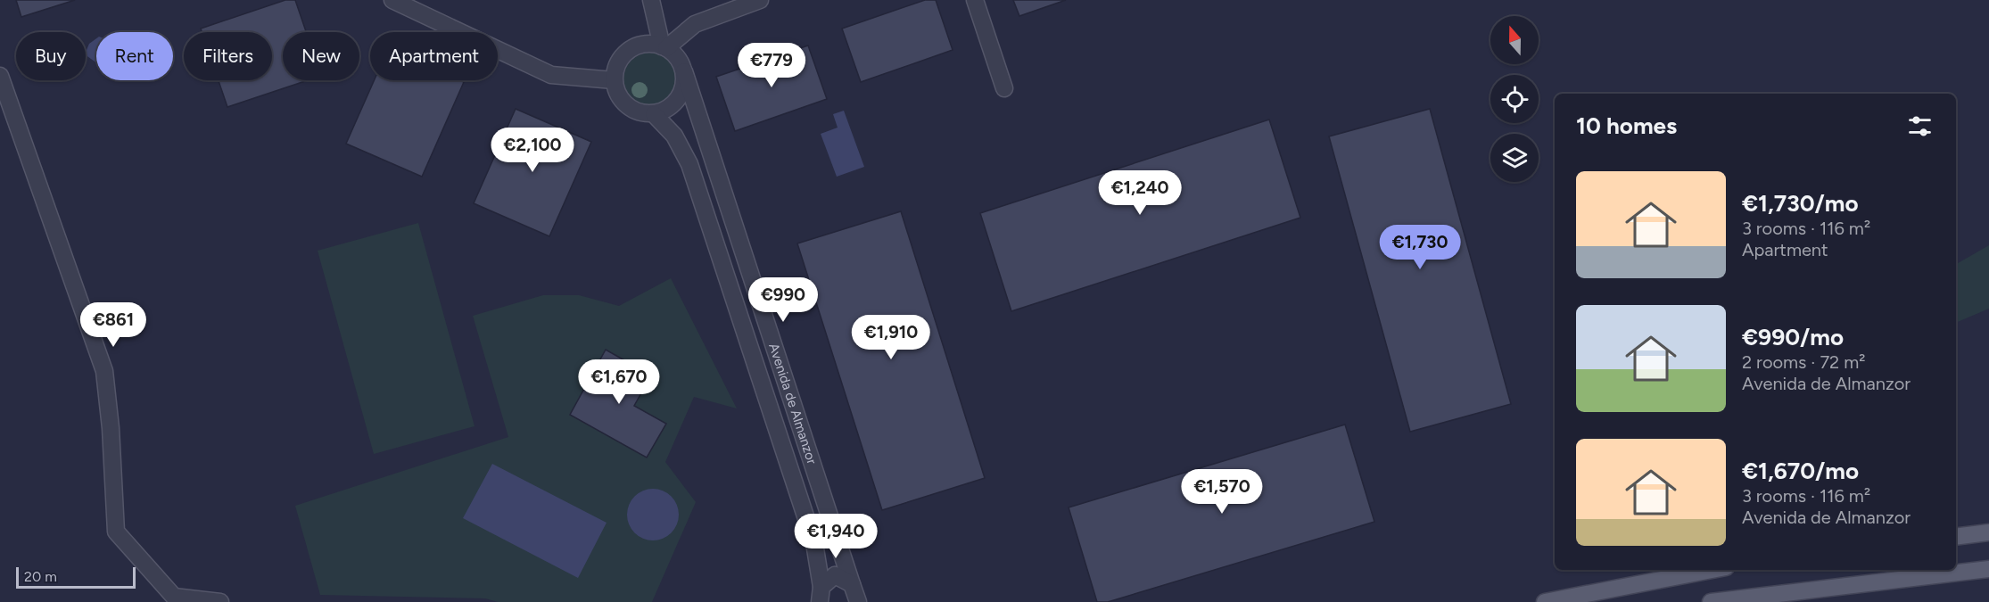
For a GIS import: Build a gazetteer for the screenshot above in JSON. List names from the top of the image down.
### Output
{
  "streets": {
    "street": ["Avenida de Almanzor"]
  },
  "scale_bar": "20 m",
  "north": "top",
  "page": {
    "chip": [
      "Buy",
      "Rent",
      "Filters",
      "New",
      "Apartment"
    ],
    "price": [
      "€779",
      "€2,100",
      "€1,240",
      "€1,730",
      "€990",
      "€861",
      "€1,910",
      "€1,670",
      "€1,570",
      "€1,940"
    ],
    "heading": "10 homes",
    "list": [
      {
        "name": "€1,730/mo",
        "note": "3 rooms · 116 m² · Apartment"
      },
      {
        "name": "€990/mo",
        "note": "2 rooms · 72 m² · Avenida de Almanzor"
      },
      {
        "name": "€1,670/mo",
        "note": "3 rooms · 116 m² · Avenida de Almanzor"
      }
    ],
    "scale": "20 m"
  }
}
